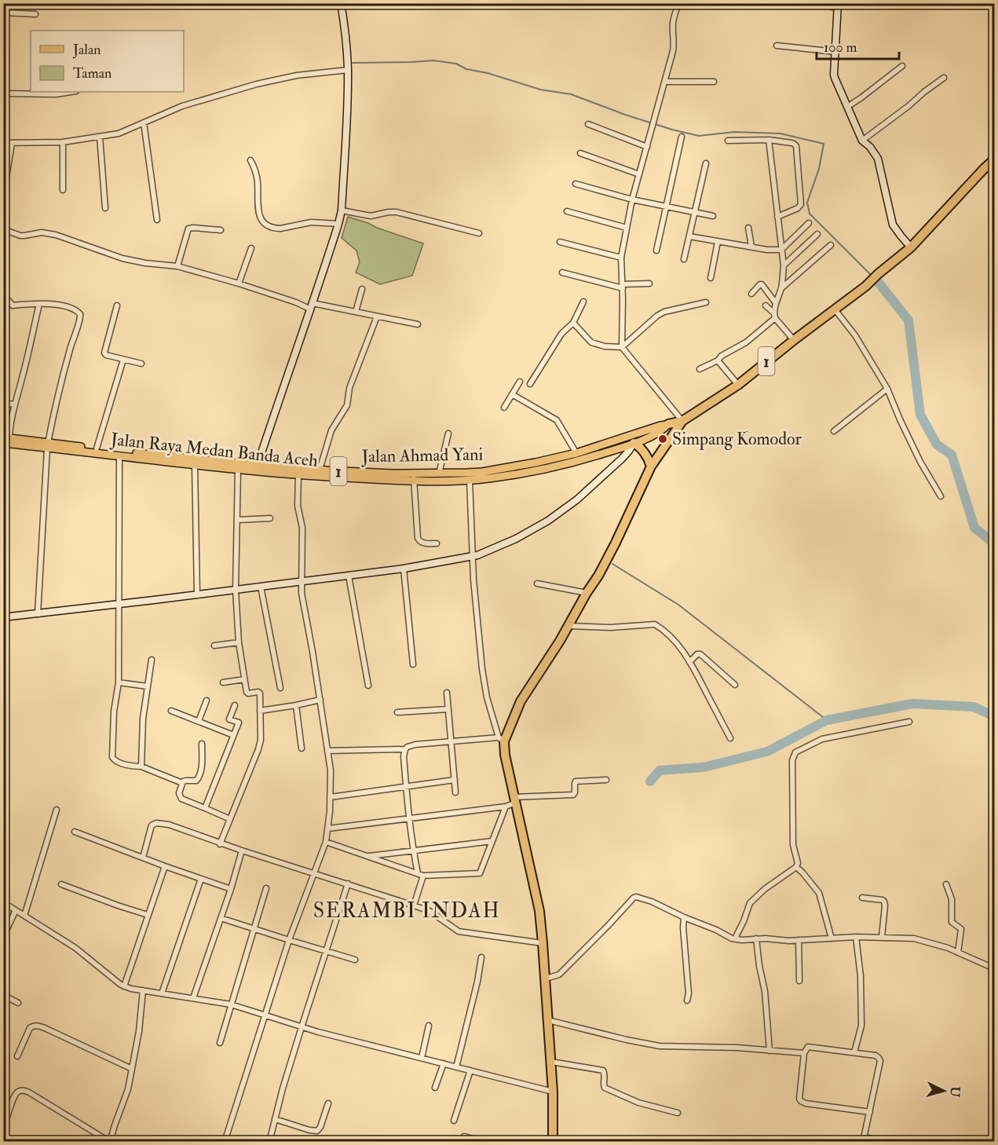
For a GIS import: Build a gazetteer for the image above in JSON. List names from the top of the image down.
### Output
{
  "streets": {
    "highway": ["1", "Jalan Raya Medan Banda Aceh"],
    "main road": ["Jalan Ahmad Yani"]
  },
  "crossings": [
    ["Jalan Raya Medan Banda Aceh", "Jalan Ahmad Yani"]
  ],
  "districts": ["SERAMBI INDAH"],
  "places": ["Simpang Komodor"],
  "legend": ["Jalan", "Taman"],
  "scale_bar": "100 m",
  "north": "right"
}
